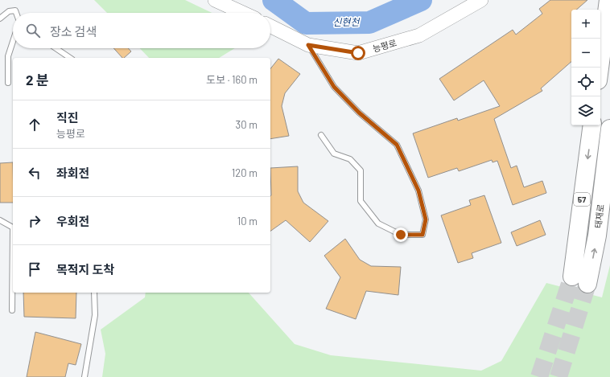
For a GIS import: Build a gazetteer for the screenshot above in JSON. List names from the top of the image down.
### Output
{
  "streets": {
    "highway": ["57", "태재로"],
    "main road": ["능평로"]
  },
  "water": ["신현천"],
  "page": {
    "map_buttons": ["+", "−"],
    "search": "장소 검색",
    "heading": ["2 분", "도보 · 160 m"],
    "list": [
      ["직진", "능평로", "30 m"],
      ["좌회전", "120 m"],
      ["우회전", "10 m"],
      "목적지 도착"
    ]
  }
}
